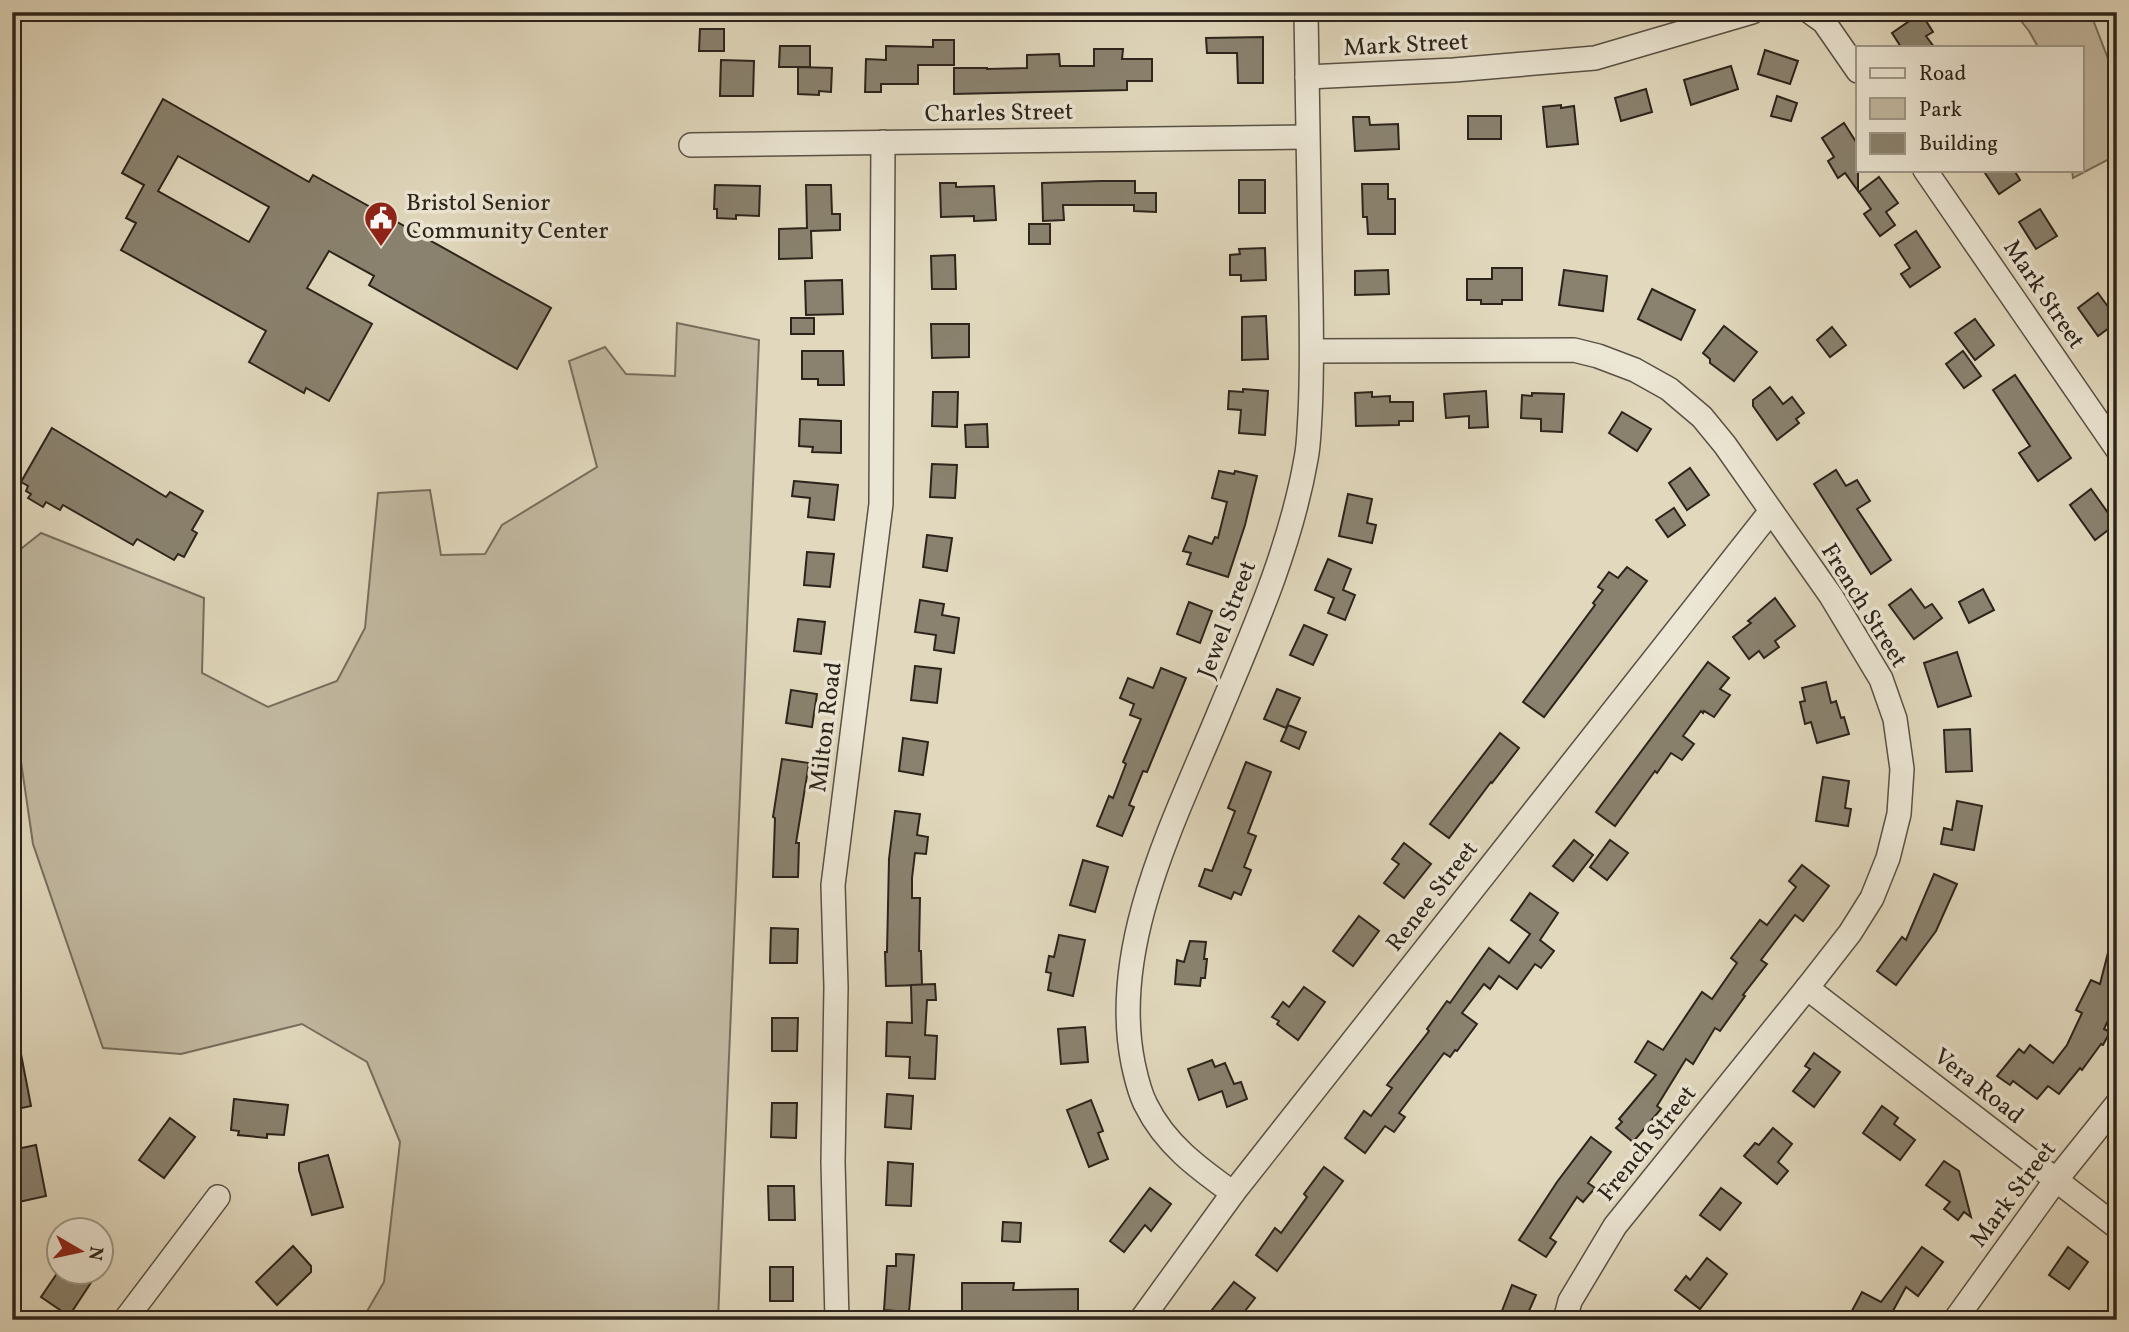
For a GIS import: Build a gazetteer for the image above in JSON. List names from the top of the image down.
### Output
{
  "streets": {
    "street": [
      "Mark Street",
      "Charles Street",
      "French Street",
      "Jewel Street",
      "Milton Road",
      "Renee Street",
      "Vera Road"
    ]
  },
  "crossings": [
    ["Mark Street", "Jewel Street"],
    ["Mark Street", "Vera Road"],
    ["Charles Street", "Jewel Street"],
    ["Charles Street", "Milton Road"],
    ["French Street", "Jewel Street"],
    ["French Street", "Renee Street"],
    ["French Street", "Vera Road"],
    ["Jewel Street", "Renee Street"]
  ],
  "places": {
    "public building": ["Bristol Senior Community Center"]
  },
  "legend": ["Road", "Park", "Building"],
  "north": "right"
}
